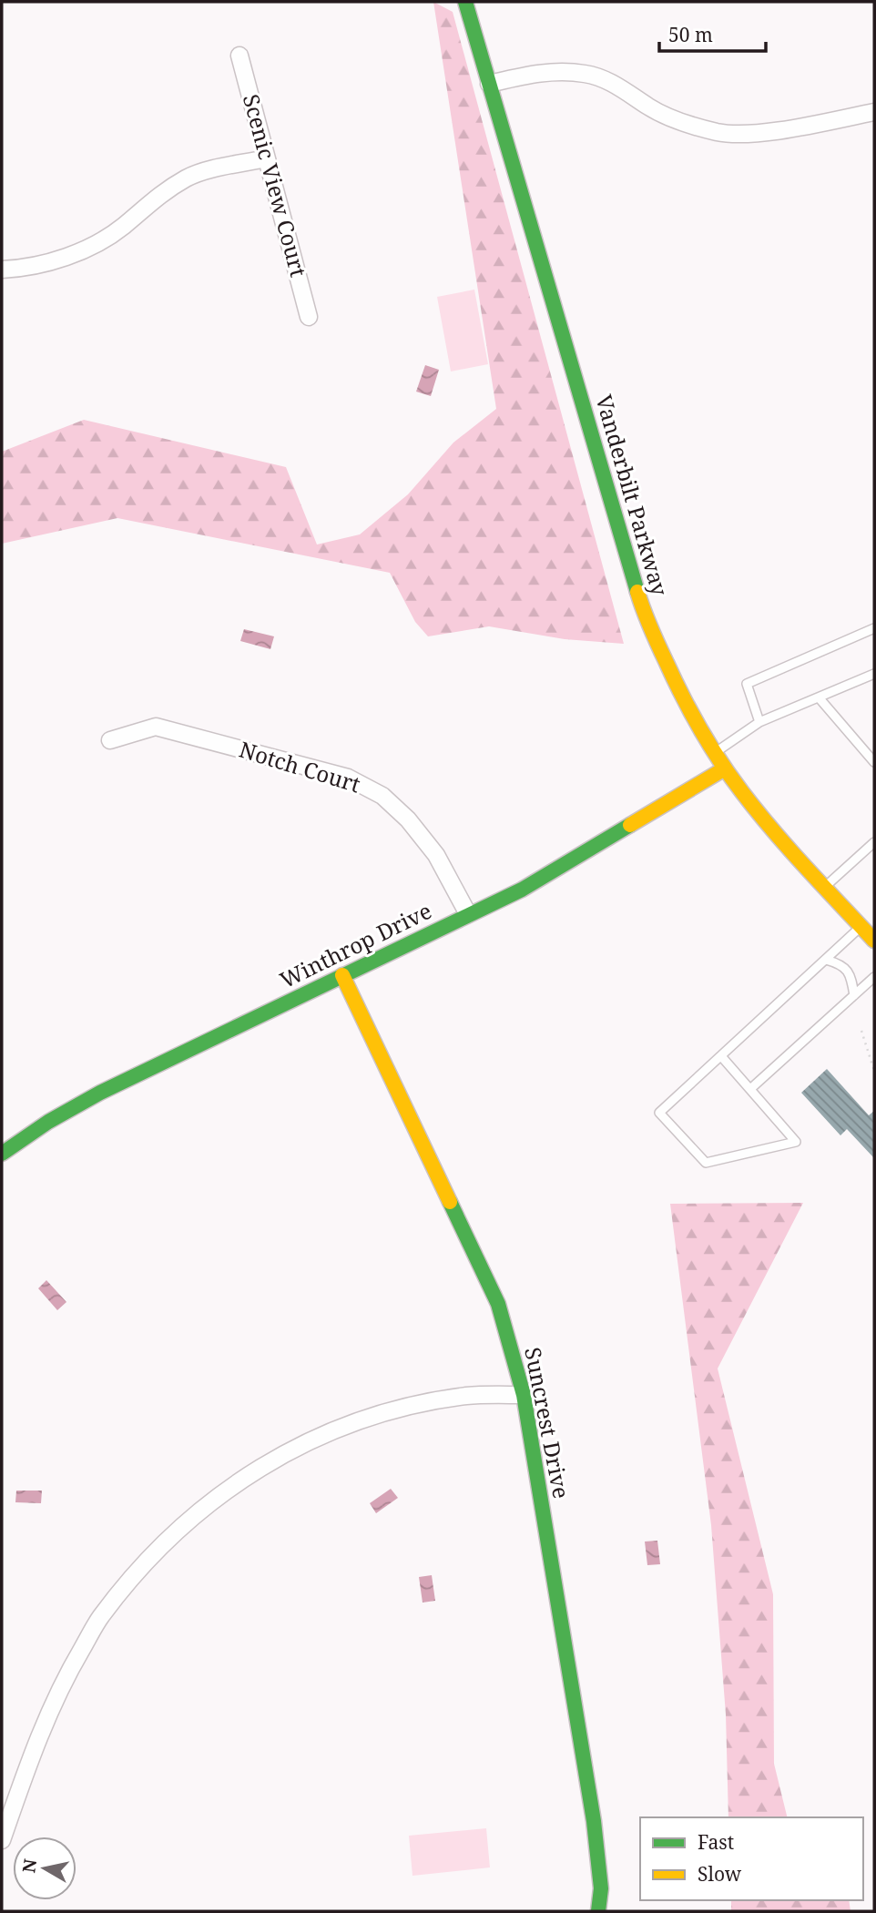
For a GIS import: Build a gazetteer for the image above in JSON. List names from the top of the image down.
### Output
{
  "streets": {
    "street": [
      "Scenic View Court",
      "Vanderbilt Parkway",
      "Notch Court",
      "Winthrop Drive",
      "Suncrest Drive"
    ]
  },
  "crossings": [
    ["Vanderbilt Parkway", "Winthrop Drive"],
    ["Notch Court", "Winthrop Drive"],
    ["Winthrop Drive", "Suncrest Drive"]
  ],
  "legend": ["Fast", "Slow"],
  "scale_bar": "50 m",
  "north": "left"
}
